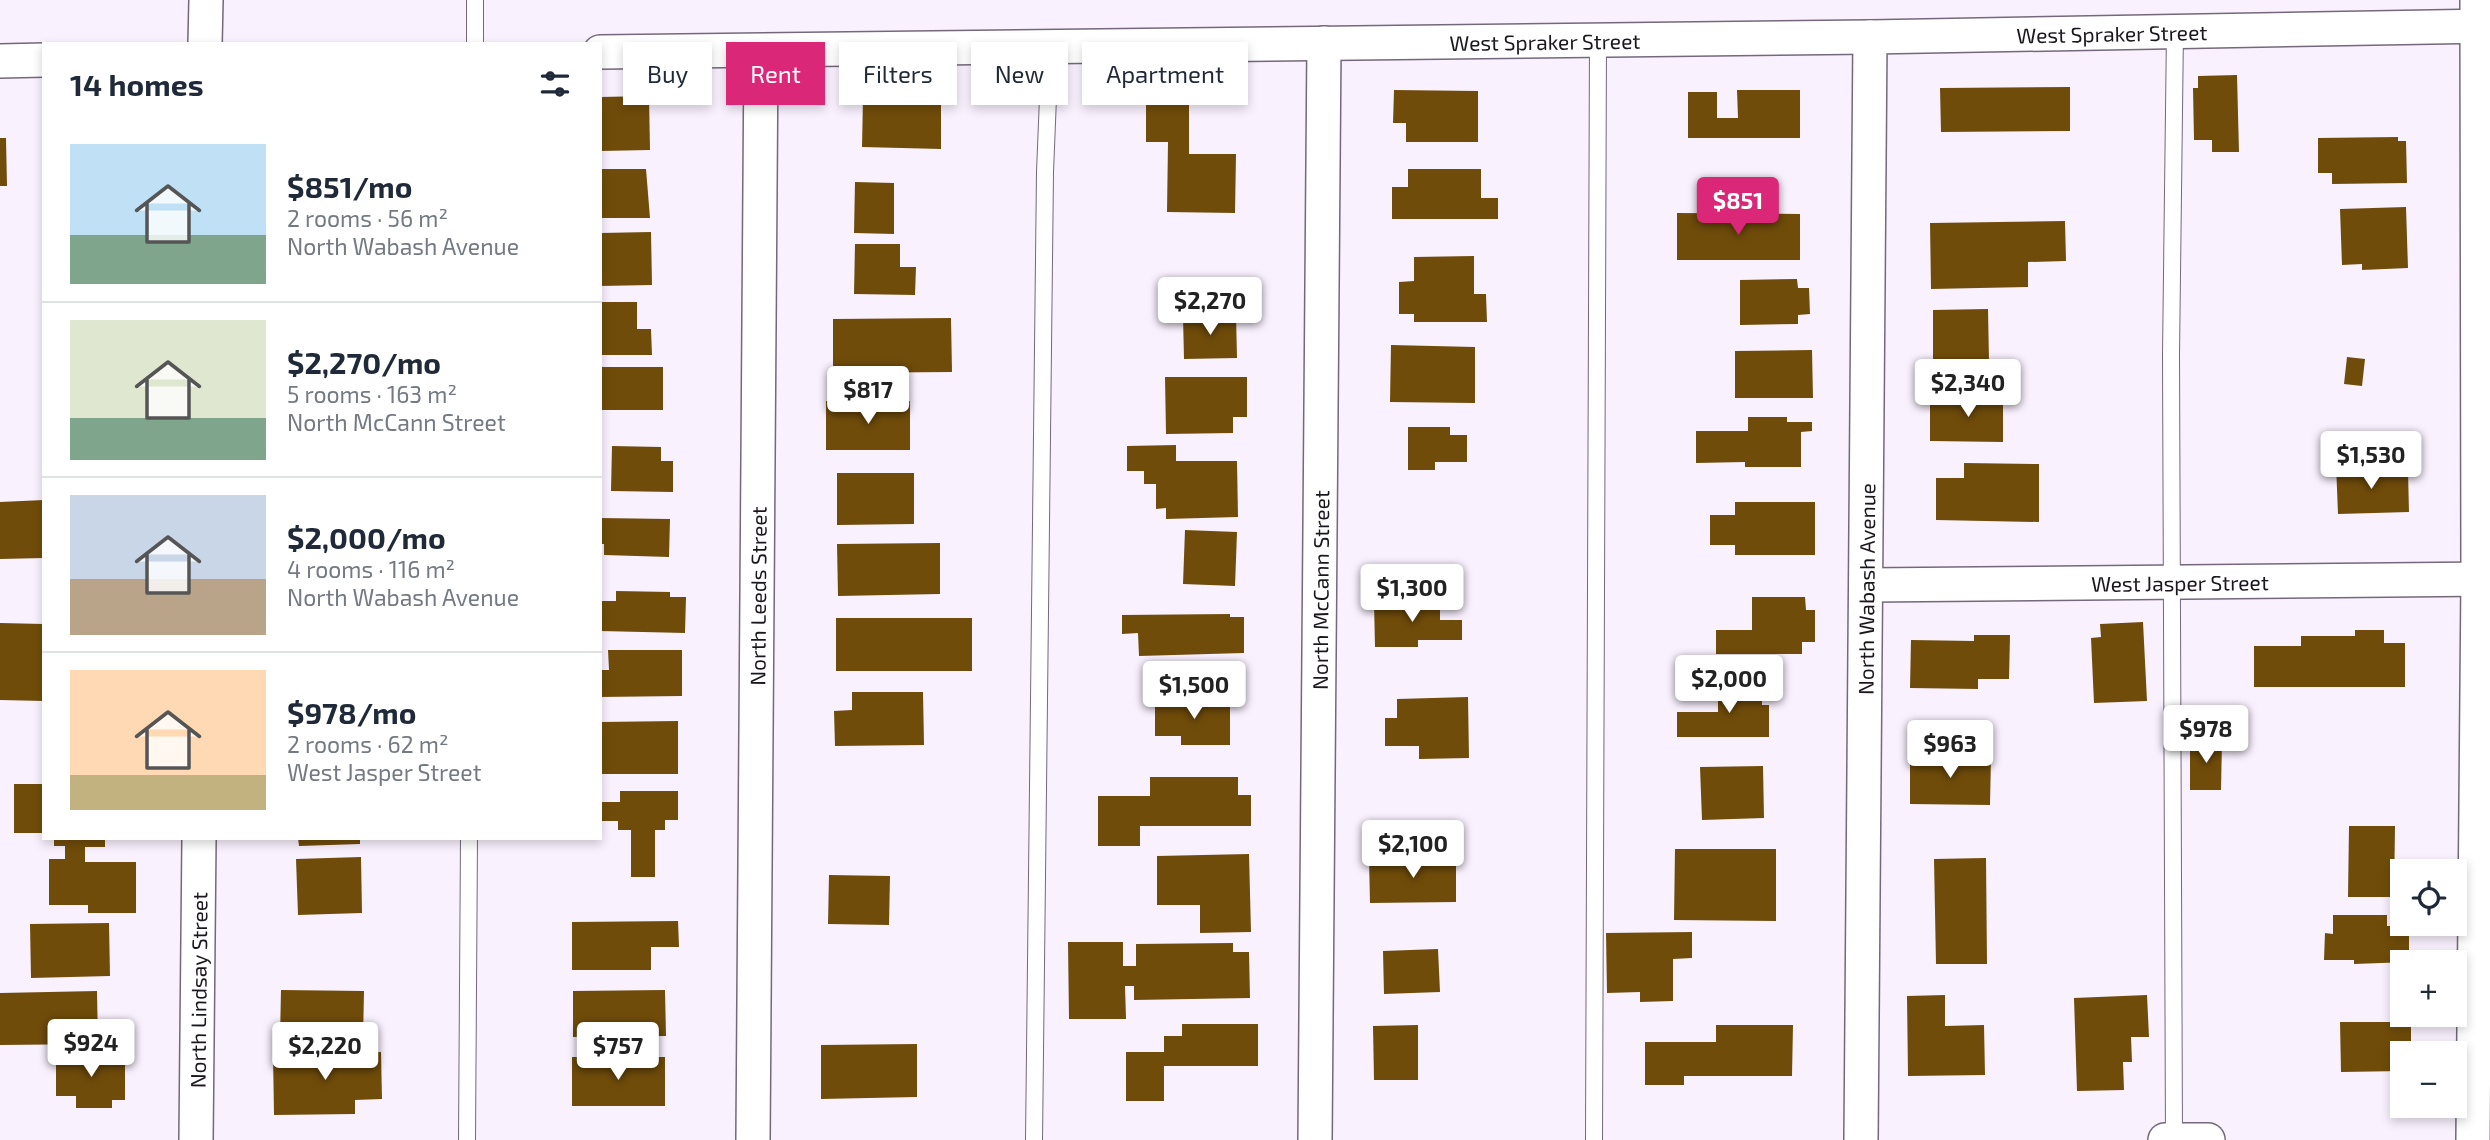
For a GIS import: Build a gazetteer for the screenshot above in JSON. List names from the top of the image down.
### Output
{
  "streets": {
    "street": [
      "West Spraker Street",
      "West Jasper Street",
      "North Wabash Avenue",
      "North McCann Street",
      "North Leeds Street",
      "North Lindsay Street"
    ]
  },
  "crossings": [
    ["West Spraker Street", "North Wabash Avenue"],
    ["West Spraker Street", "North McCann Street"],
    ["West Jasper Street", "North Wabash Avenue"]
  ],
  "page": {
    "chip": [
      "Buy",
      "Rent",
      "Filters",
      "New",
      "Apartment"
    ],
    "heading": "14 homes",
    "list": [
      {
        "name": "$851/mo",
        "note": "2 rooms · 56 m² · North Wabash Avenue"
      },
      {
        "name": "$2,270/mo",
        "note": "5 rooms · 163 m² · North McCann Street"
      },
      {
        "name": "$2,000/mo",
        "note": "4 rooms · 116 m² · North Wabash Avenue"
      },
      {
        "name": "$978/mo",
        "note": "2 rooms · 62 m² · West Jasper Street"
      }
    ],
    "price": [
      "$851",
      "$2,270",
      "$2,340",
      "$817",
      "$1,530",
      "$1,300",
      "$2,000",
      "$1,500",
      "$978",
      "$963",
      "$2,100",
      "$924",
      "$2,220",
      "$757"
    ],
    "map_buttons": ["+", "−"]
  }
}
